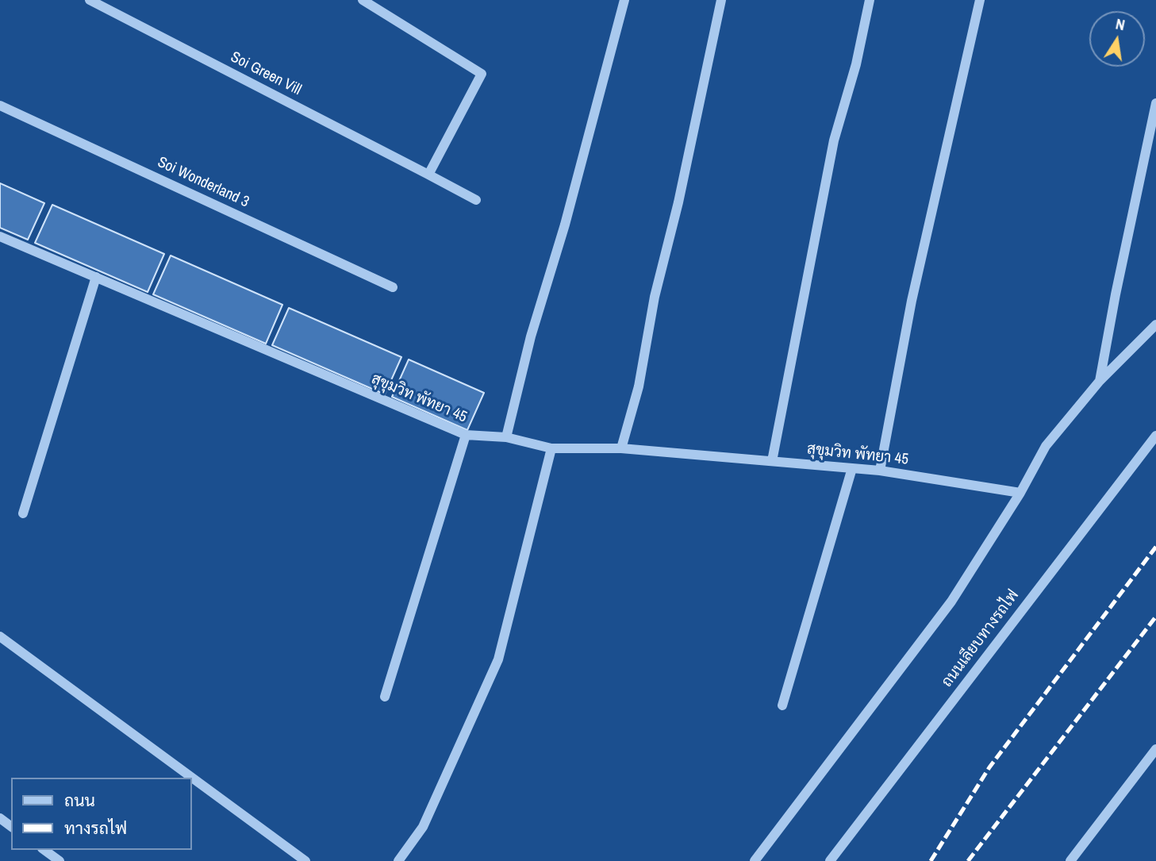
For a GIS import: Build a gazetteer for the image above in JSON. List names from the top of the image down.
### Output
{
  "streets": {
    "street": [
      "Soi Green Vill",
      "Soi Wonderland 3",
      "สุขุมวิท พัทยา 45",
      "ถนนเลียบทางรถไฟ"
    ]
  },
  "legend": ["ถนน", "ทางรถไฟ"],
  "north": "top"
}
